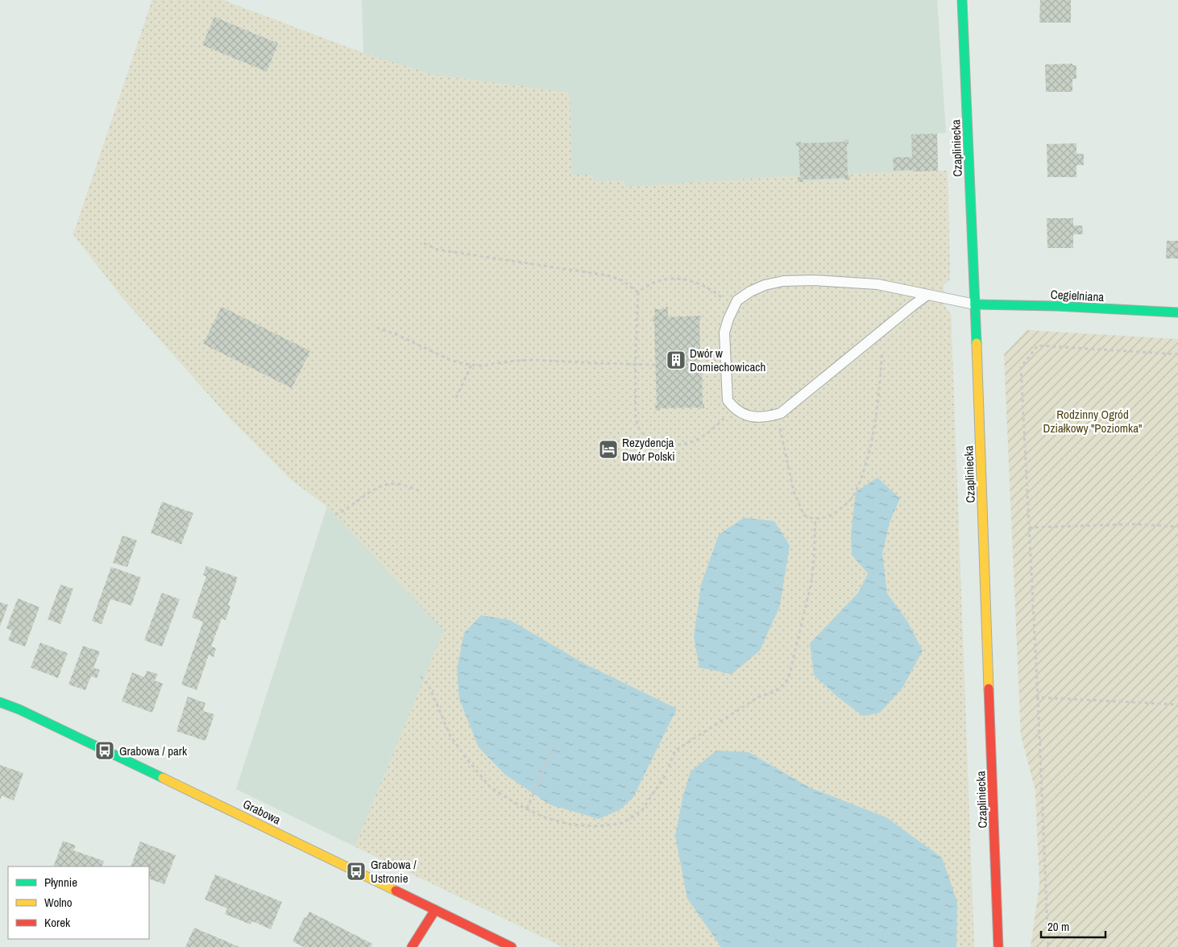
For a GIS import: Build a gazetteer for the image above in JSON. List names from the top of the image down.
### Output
{
  "streets": {
    "main road": ["Czapliniecka", "Cegielniana", "Grabowa"]
  },
  "crossings": [
    ["Czapliniecka", "Cegielniana"]
  ],
  "parks": ["Rodzinny Ogród Działkowy \"Poziomka\""],
  "places": {
    "building": ["Dwór w Domiechowicach"],
    "hotel": ["Rezydencja Dwór Polski"],
    "bus stop": ["Grabowa / park", "Grabowa / Ustronie"]
  },
  "legend": ["Płynnie", "Wolno", "Korek"],
  "scale_bar": "20 m"
}
